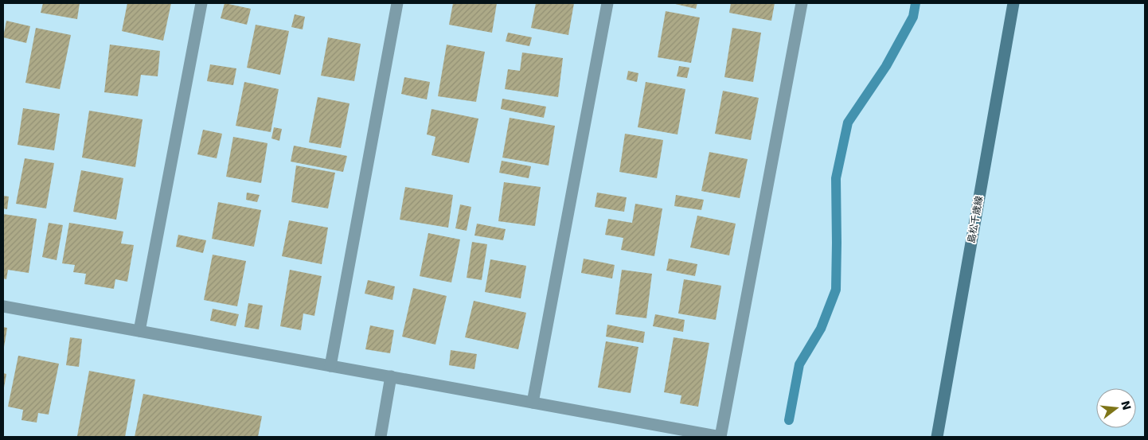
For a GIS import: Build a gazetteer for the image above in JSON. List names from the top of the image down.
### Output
{
  "streets": {
    "main road": ["島松千歳線"]
  },
  "north": "right"
}
